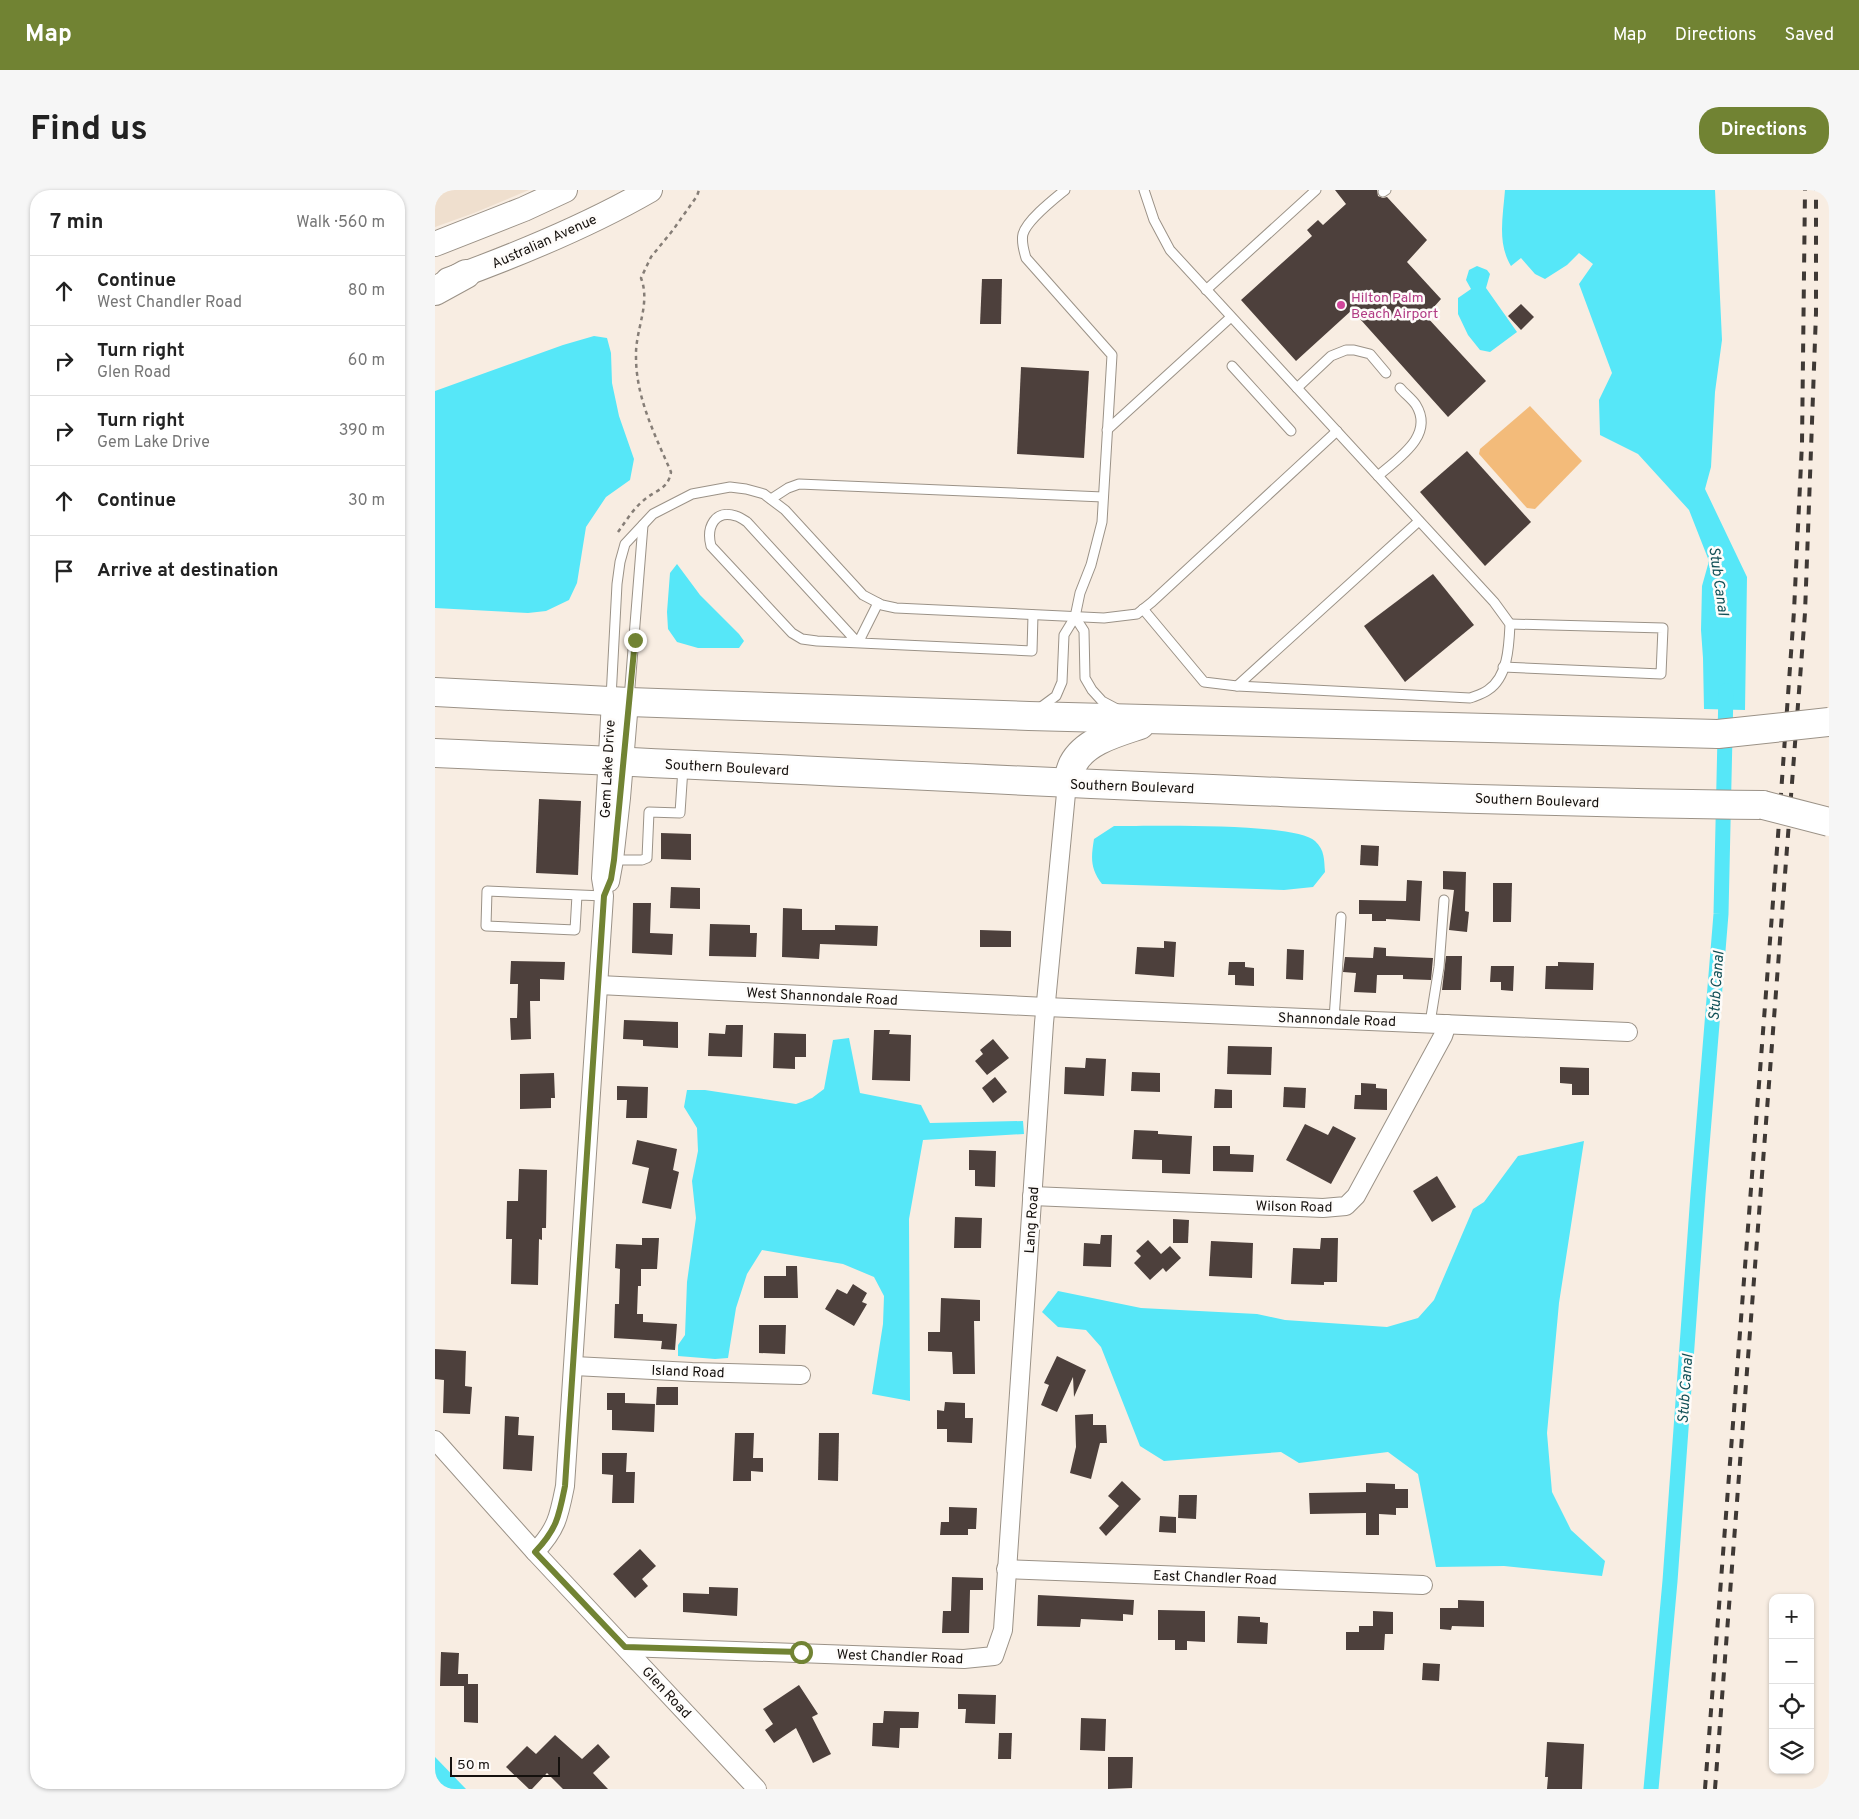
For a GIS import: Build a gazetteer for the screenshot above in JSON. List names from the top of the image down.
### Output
{
  "streets": {
    "highway": ["Southern Boulevard"],
    "main road": ["Australian Avenue"],
    "street": [
      "Gem Lake Drive",
      "West Shannondale Road",
      "Shannondale Road",
      "Wilson Road",
      "Lang Road",
      "Island Road",
      "East Chandler Road",
      "West Chandler Road",
      "Glen Road"
    ]
  },
  "crossings": [
    ["Southern Boulevard", "Gem Lake Drive"],
    ["Southern Boulevard", "Lang Road"],
    ["Gem Lake Drive", "West Shannondale Road"],
    ["Gem Lake Drive", "Island Road"],
    ["Gem Lake Drive", "Glen Road"],
    ["West Shannondale Road", "Shannondale Road"],
    ["West Shannondale Road", "Lang Road"],
    ["Shannondale Road", "Wilson Road"],
    ["Shannondale Road", "Lang Road"],
    ["Wilson Road", "Lang Road"],
    ["Lang Road", "East Chandler Road"],
    ["Lang Road", "West Chandler Road"],
    ["West Chandler Road", "Glen Road"]
  ],
  "water": ["Stub Canal"],
  "places": ["Hilton Palm Beach Airport"],
  "scale_bar": "50 m",
  "page": {
    "header": "Map",
    "nav": ["Map", "Directions", "Saved"],
    "buttons": "Directions",
    "title": "Find us",
    "heading": ["7 min", "Walk · 560 m"],
    "list": [
      ["Continue", "West Chandler Road", "80 m"],
      ["Turn right", "Glen Road", "60 m"],
      ["Turn right", "Gem Lake Drive", "390 m"],
      ["Continue", "30 m"],
      "Arrive at destination"
    ],
    "map_buttons": ["+", "−"],
    "scale": "50 m"
  }
}
